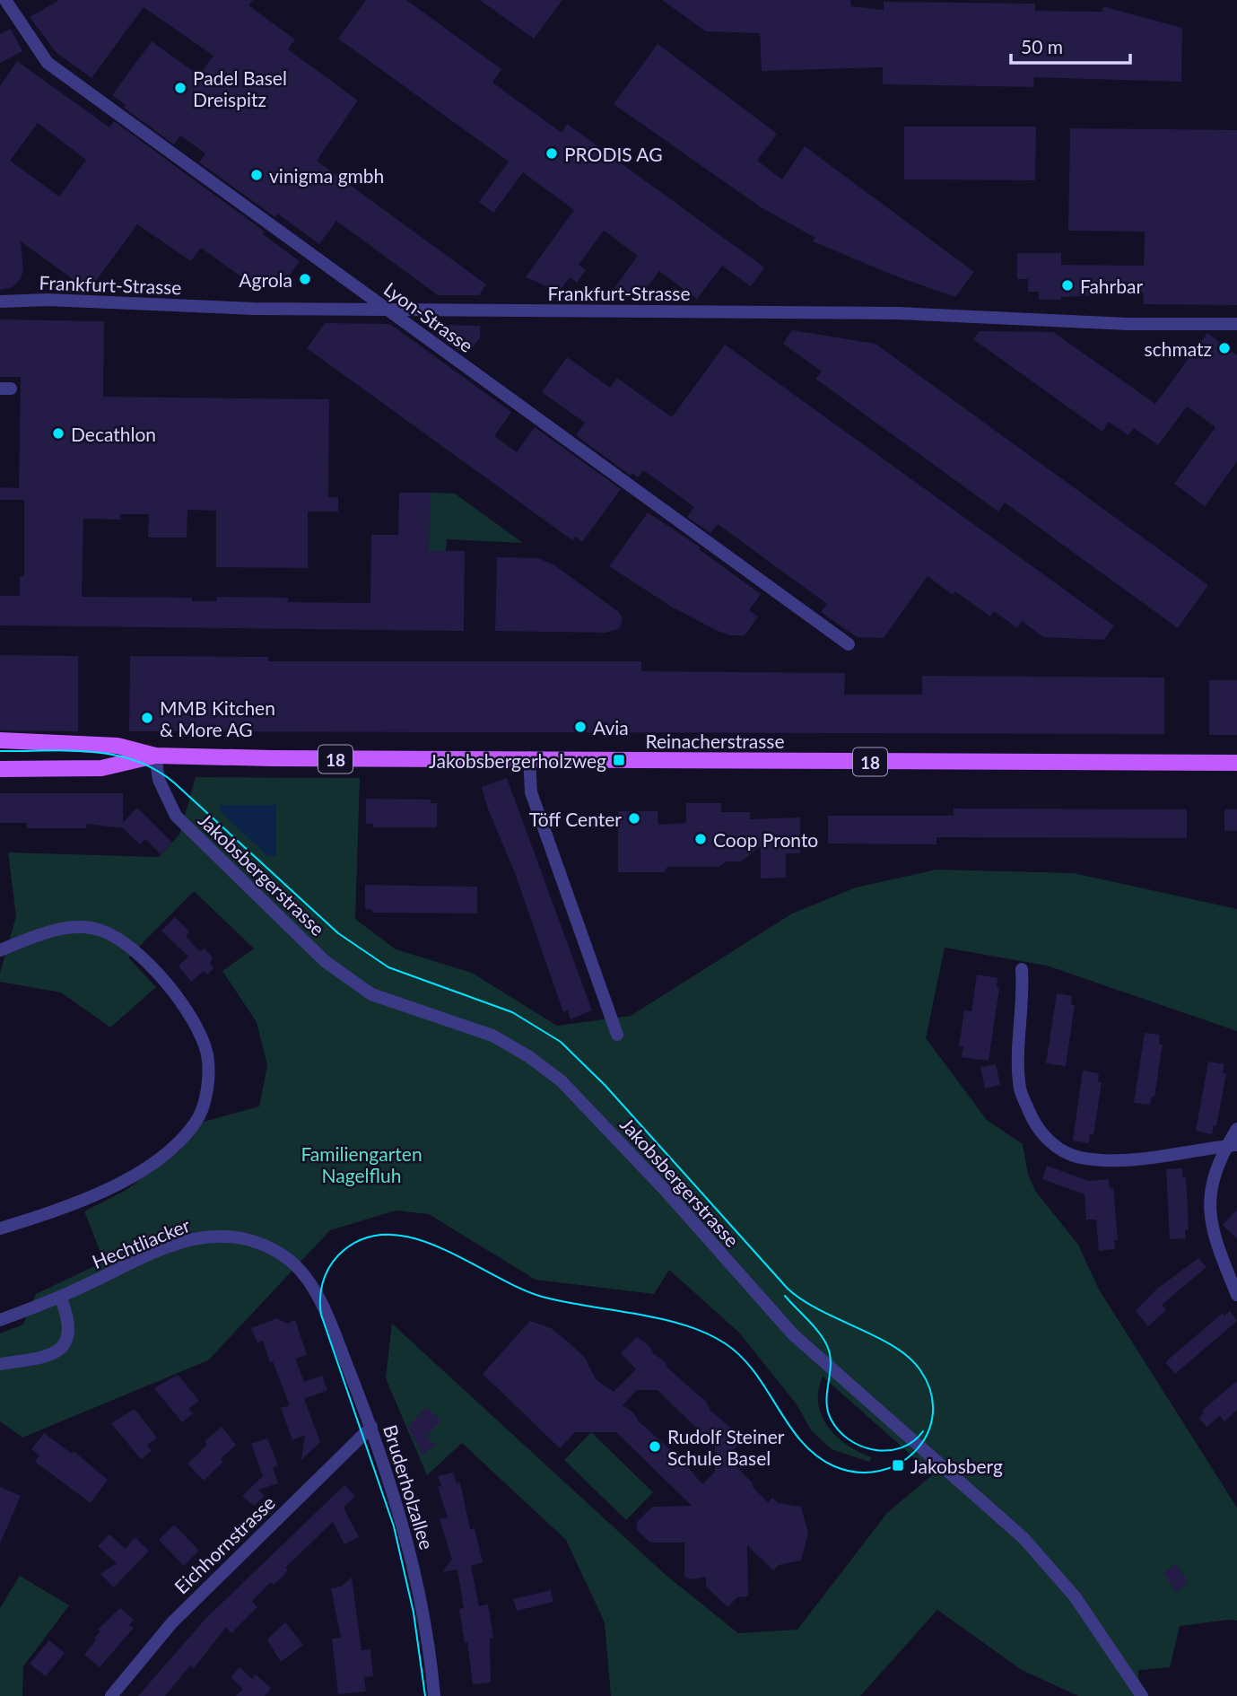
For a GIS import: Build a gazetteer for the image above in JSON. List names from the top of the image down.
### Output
{
  "streets": {
    "main road": ["Reinacherstrasse", "18"],
    "street": [
      "Frankfurt-Strasse",
      "Lyon-Strasse",
      "Jakobsbergerstrasse",
      "Hechtliacker",
      "Bruderholzallee",
      "Eichhornstrasse"
    ]
  },
  "crossings": [
    ["Frankfurt-Strasse", "Lyon-Strasse"],
    ["Reinacherstrasse", "Jakobsbergerstrasse"],
    ["Hechtliacker", "Bruderholzallee"],
    ["Bruderholzallee", "Eichhornstrasse"]
  ],
  "parks": ["Familiengarten Nagelfluh"],
  "places": {
    "other": [
      "Padel Basel Dreispitz",
      "PRODIS AG",
      "vinigma gmbh",
      "Agrola",
      "Fahrbar",
      "schmatz",
      "Decathlon",
      "MMB Kitchen & More AG",
      "Avia",
      "Töff Center",
      "Coop Pronto",
      "Rudolf Steiner Schule Basel"
    ],
    "transit": ["Jakobsbergerholzweg", "Jakobsberg"]
  },
  "scale_bar": "50 m"
}
